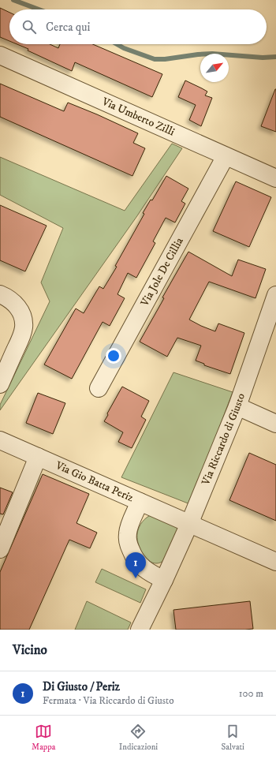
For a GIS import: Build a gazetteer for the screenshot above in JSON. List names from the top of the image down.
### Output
{
  "streets": {
    "street": [
      "Via Umberto Zilli",
      "Via Jole De Cillia",
      "Via Riccardo di Giusto",
      "Via Gio Batta Periz"
    ]
  },
  "crossings": [
    ["Via Umberto Zilli", "Via Jole De Cillia"],
    ["Via Riccardo di Giusto", "Via Gio Batta Periz"]
  ],
  "north": "top right",
  "page": {
    "search": "Cerca qui",
    "pins": "1",
    "heading": "Vicino",
    "list": [
      {
        "mark": "1",
        "name": "Di Giusto / Periz",
        "note": "Fermata · Via Riccardo di Giusto",
        "value": "100 m"
      }
    ],
    "nav": ["Mappa", "Indicazioni", "Salvati"]
  }
}
